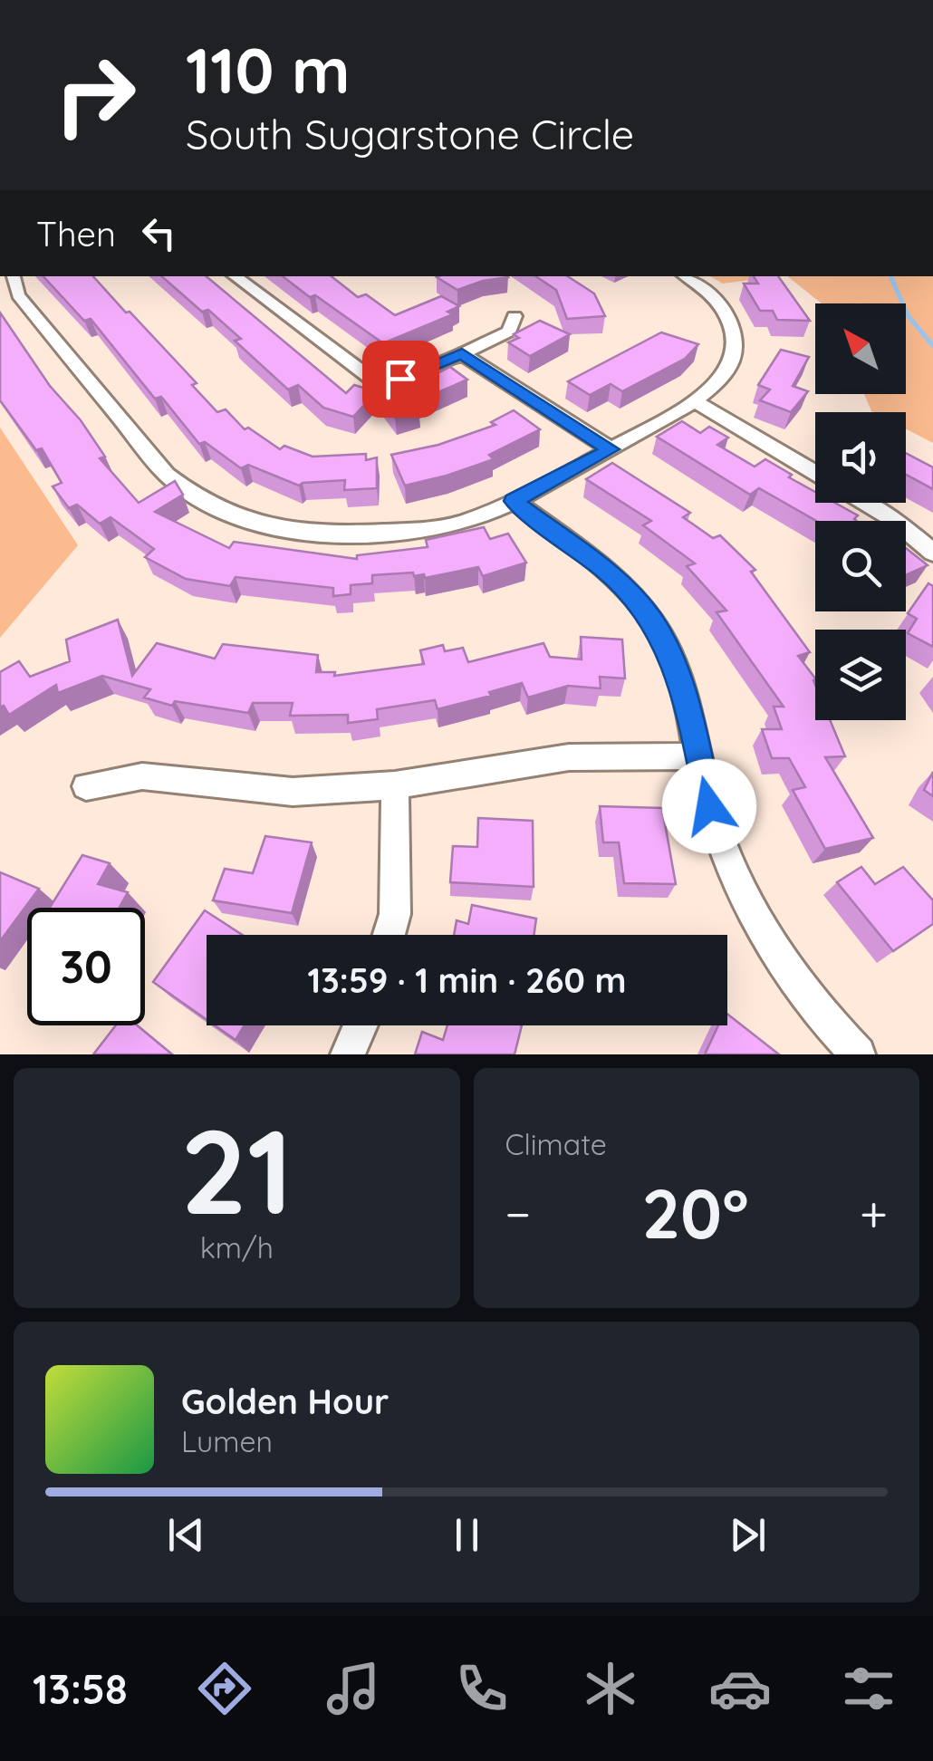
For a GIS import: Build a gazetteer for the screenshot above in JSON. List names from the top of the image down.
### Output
{
  "north": "top left",
  "page": {
    "turn": ["110 m", "South Sugarstone Circle"],
    "then": "Then",
    "limit": "30",
    "trip": "13:59 · 1 min · 260 m",
    "tile": [
      ["21", "km/h"],
      "Climate"
    ],
    "heat": ["−", "20°", "+"],
    "song": ["Golden Hour", "Lumen"],
    "tabs": "13:58"
  }
}
